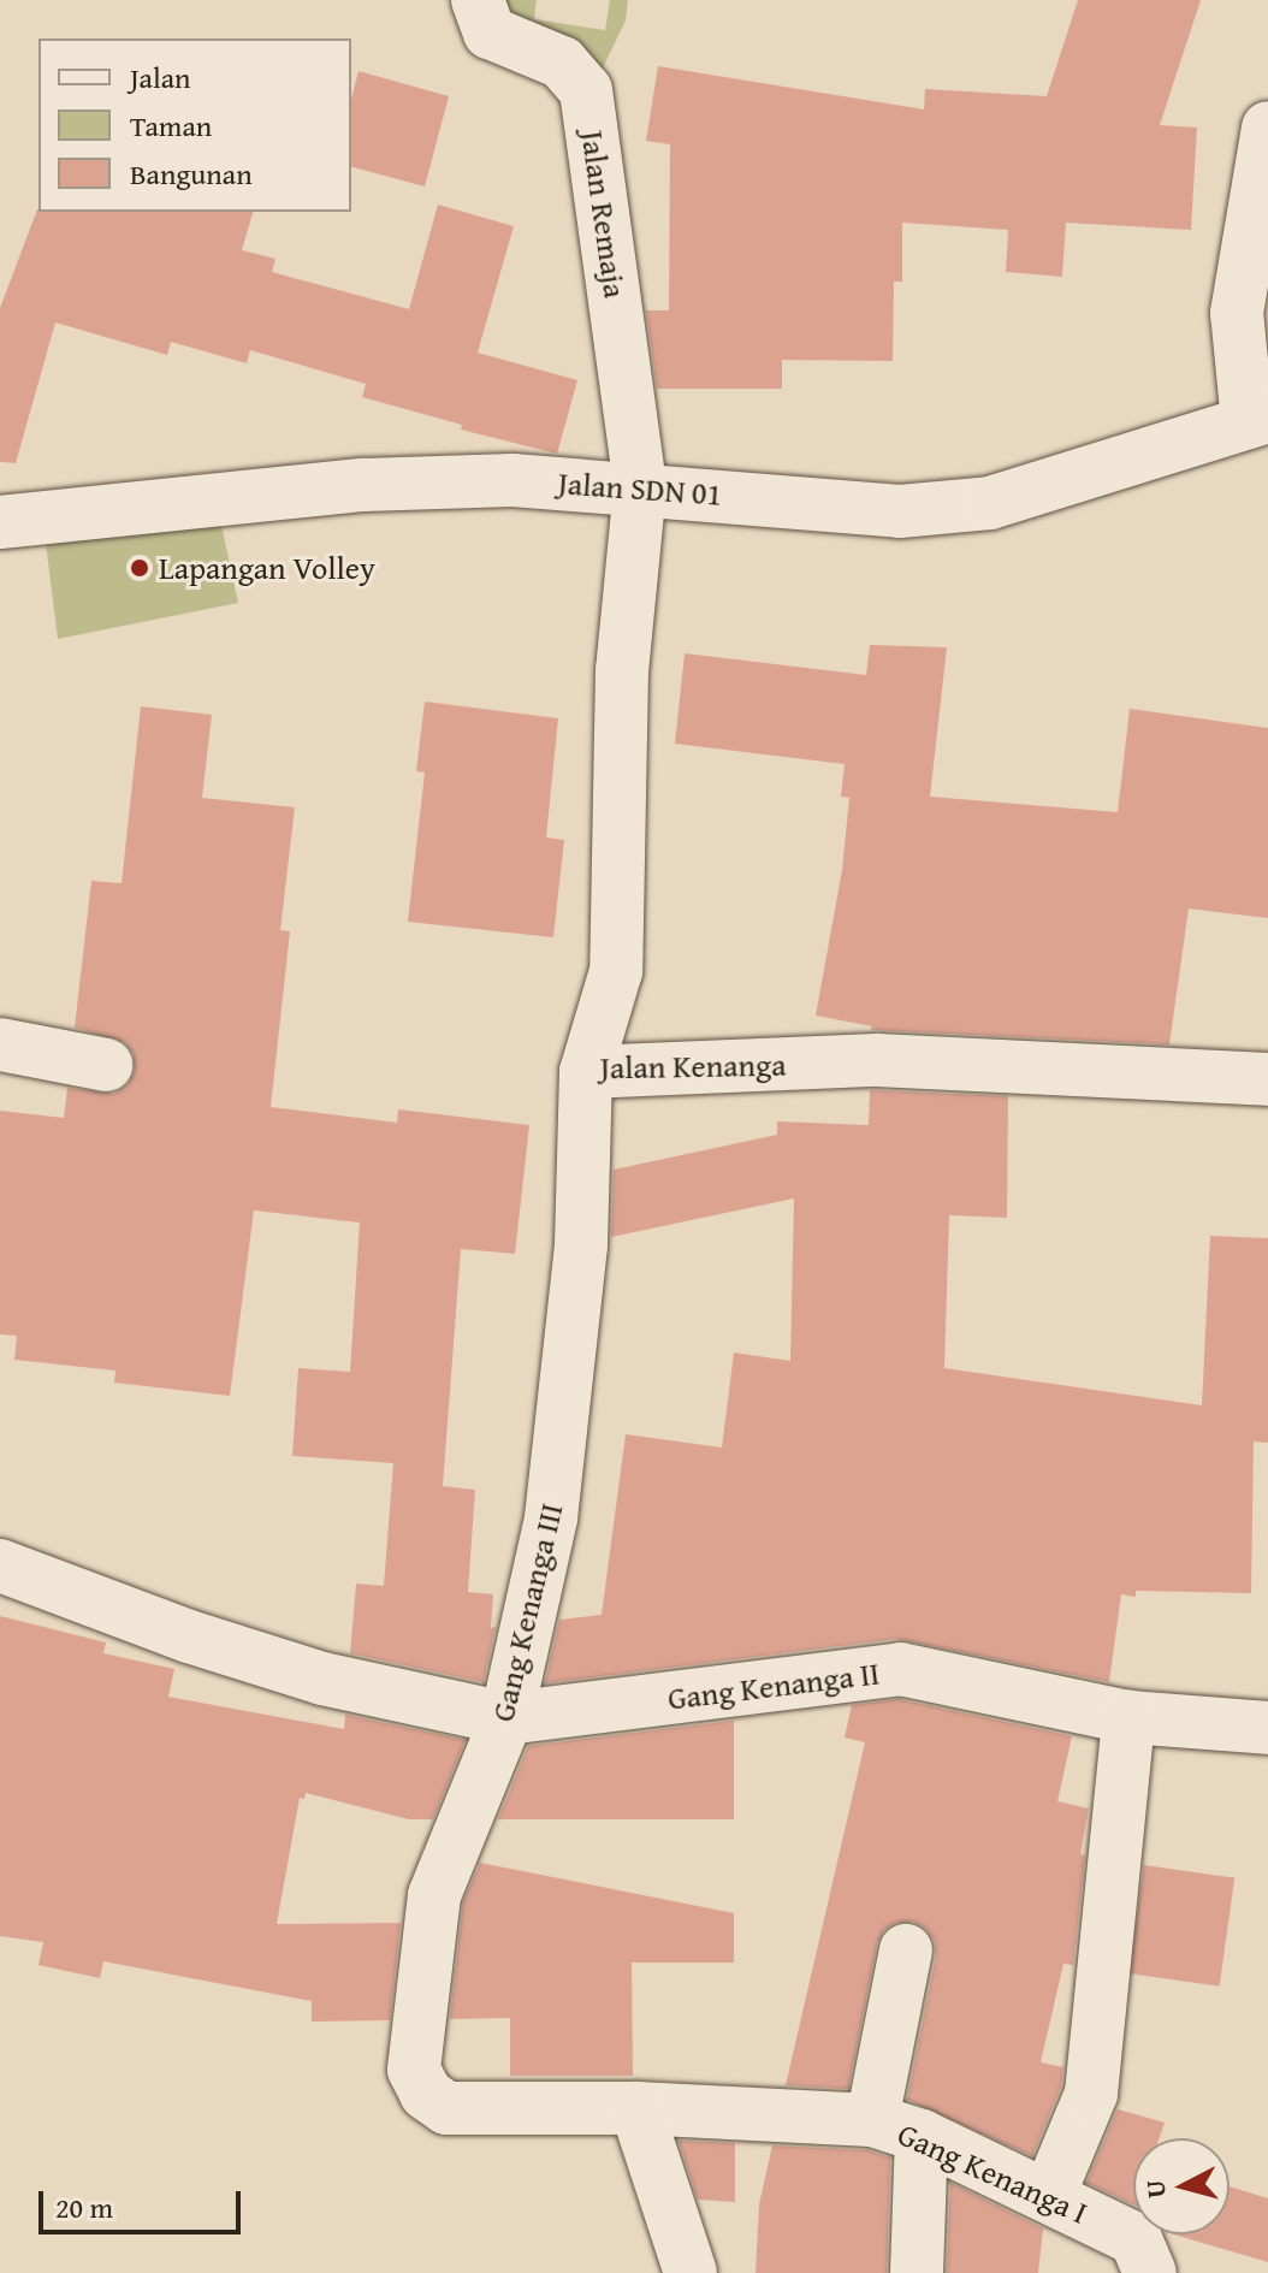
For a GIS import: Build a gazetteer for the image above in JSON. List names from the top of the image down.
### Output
{
  "streets": {
    "street": [
      "Jalan Remaja",
      "Jalan SDN 01",
      "Jalan Kenanga",
      "Gang Kenanga III",
      "Gang Kenanga II",
      "Gang Kenanga I"
    ]
  },
  "crossings": [
    ["Jalan Remaja", "Jalan SDN 01"],
    ["Jalan Remaja", "Jalan Kenanga"],
    ["Jalan SDN 01", "Jalan Kenanga"],
    ["Jalan Kenanga", "Gang Kenanga III"],
    ["Gang Kenanga III", "Gang Kenanga II"],
    ["Gang Kenanga III", "Gang Kenanga I"]
  ],
  "places": ["Lapangan Volley"],
  "legend": ["Jalan", "Taman", "Bangunan"],
  "scale_bar": "20 m",
  "north": "left"
}
